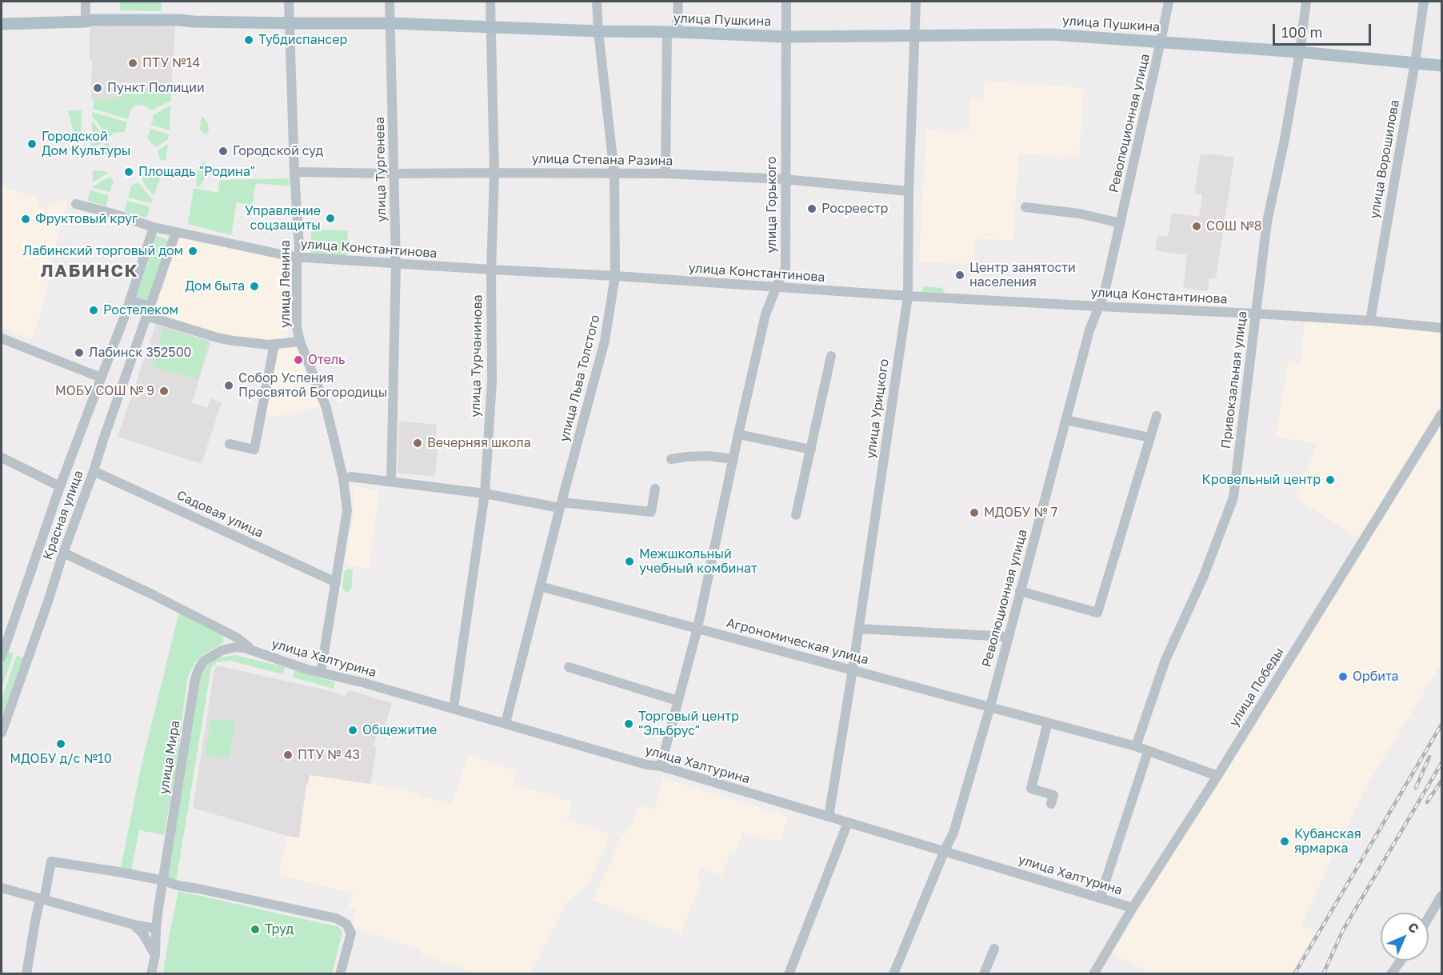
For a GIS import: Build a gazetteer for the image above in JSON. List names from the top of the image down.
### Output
{
  "streets": {
    "main road": ["улица Пушкина"],
    "street": [
      "Революционная улица",
      "улица Ворошилова",
      "улица Степана Разина",
      "улица Тургенева",
      "улица Горького",
      "улица Константинова",
      "улица Ленина",
      "улица Турчанинова",
      "улица Льва Толстого",
      "Привокзальная улица",
      "улица Урицкого",
      "Садовая улица",
      "Красная улица",
      "Агрономическая улица",
      "улица Халтурина",
      "улица Победы",
      "улица Мира"
    ]
  },
  "crossings": [
    ["улица Пушкина", "Революционная улица"],
    ["улица Пушкина", "улица Ворошилова"],
    ["улица Пушкина", "улица Тургенева"],
    ["улица Пушкина", "улица Горького"],
    ["улица Пушкина", "улица Ленина"],
    ["улица Пушкина", "улица Турчанинова"],
    ["улица Пушкина", "улица Льва Толстого"],
    ["улица Пушкина", "Привокзальная улица"],
    ["улица Пушкина", "улица Урицкого"],
    ["Революционная улица", "улица Константинова"],
    ["Революционная улица", "Агрономическая улица"],
    ["Революционная улица", "улица Халтурина"],
    ["улица Ворошилова", "улица Константинова"],
    ["улица Степана Разина", "улица Тургенева"],
    ["улица Степана Разина", "улица Горького"],
    ["улица Степана Разина", "улица Ленина"],
    ["улица Степана Разина", "улица Турчанинова"],
    ["улица Степана Разина", "улица Льва Толстого"],
    ["улица Степана Разина", "улица Урицкого"],
    ["улица Тургенева", "улица Константинова"],
    ["улица Горького", "улица Константинова"],
    ["улица Горького", "Агрономическая улица"],
    ["улица Горького", "улица Халтурина"],
    ["улица Константинова", "улица Ленина"],
    ["улица Константинова", "улица Турчанинова"],
    ["улица Константинова", "улица Льва Толстого"],
    ["улица Константинова", "Привокзальная улица"],
    ["улица Константинова", "улица Урицкого"],
    ["улица Константинова", "Красная улица"],
    ["улица Ленина", "Садовая улица"],
    ["улица Ленина", "улица Халтурина"],
    ["улица Турчанинова", "улица Халтурина"],
    ["улица Льва Толстого", "Агрономическая улица"],
    ["улица Льва Толстого", "улица Халтурина"],
    ["Привокзальная улица", "Агрономическая улица"],
    ["улица Урицкого", "Агрономическая улица"],
    ["улица Урицкого", "улица Халтурина"],
    ["Садовая улица", "Красная улица"],
    ["Красная улица", "улица Халтурина"],
    ["Агрономическая улица", "улица Победы"],
    ["улица Халтурина", "улица Победы"],
    ["улица Халтурина", "улица Мира"]
  ],
  "districts": ["ЛАБИНСК"],
  "places": [
    "Тубдиспансер",
    "ПТУ №14",
    "Пункт Полиции",
    "Городской Дом Культуры",
    "Городской суд",
    "Площадь \"Родина\"",
    "Росреестр",
    "Управление соцзащиты",
    "Фруктовый круг",
    "СОШ №8",
    "Лабинский торговый дом",
    "Центр занятости населения",
    "Дом быта",
    "Ростелеком",
    "Лабинск 352500",
    "Отель",
    "Собор Успения Пресвятой Богородицы",
    "МОБУ СОШ № 9",
    "Вечерняя школа",
    "Кровельный центр",
    "МДОБУ № 7",
    "Межшкольный учебный комбинат",
    "Орбита",
    "Торговый центр \"Эльбрус\"",
    "Общежитие",
    "МДОБУ д/с №10",
    "ПТУ № 43",
    "Кубанская ярмарка",
    "Труд"
  ],
  "scale_bar": "100 m",
  "north": "top right"
}
